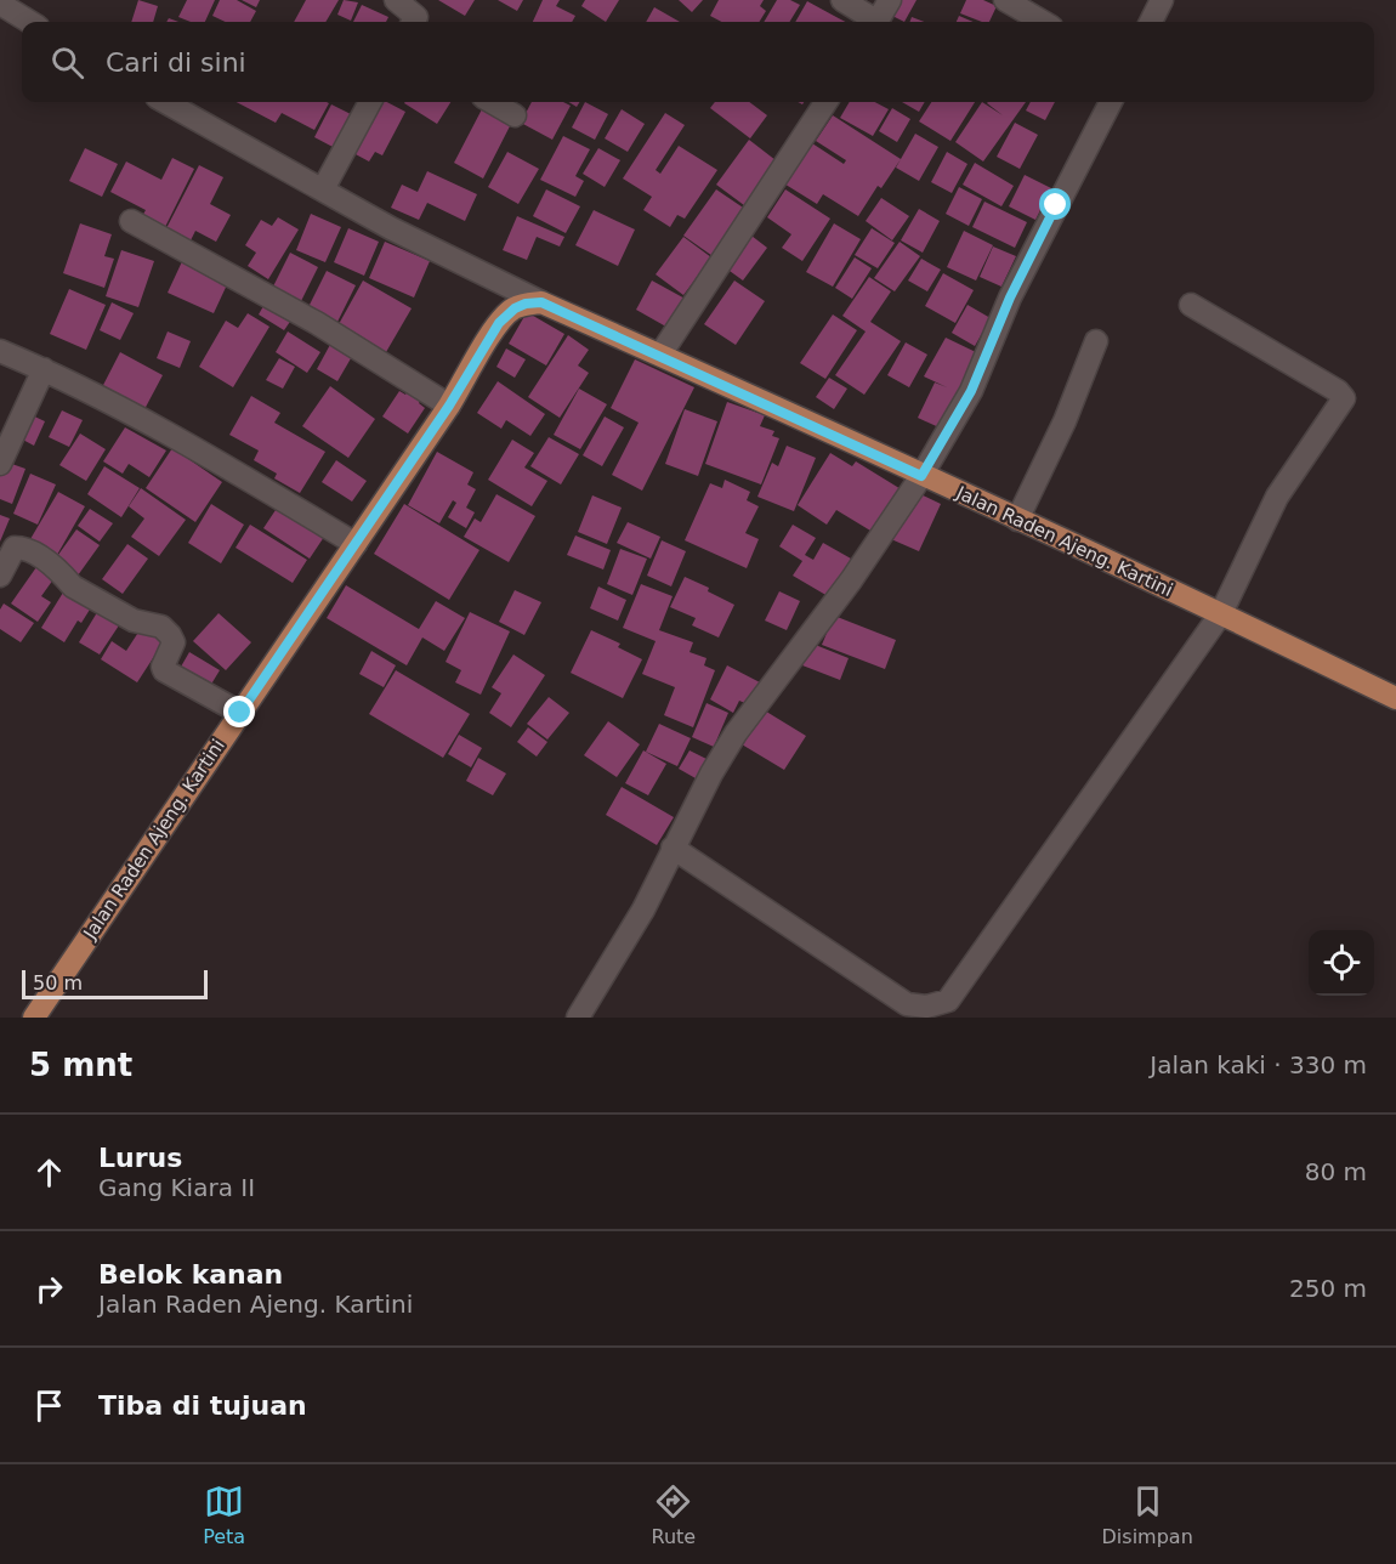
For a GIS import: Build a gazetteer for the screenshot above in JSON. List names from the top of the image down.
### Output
{
  "streets": {
    "main road": ["Jalan Raden Ajeng. Kartini"]
  },
  "scale_bar": "50 m",
  "page": {
    "search": "Cari di sini",
    "scale": "50 m",
    "heading": ["5 mnt", "Jalan kaki · 330 m"],
    "list": [
      ["Lurus", "Gang Kiara II", "80 m"],
      ["Belok kanan", "Jalan Raden Ajeng. Kartini", "250 m"],
      "Tiba di tujuan"
    ],
    "nav": ["Peta", "Rute", "Disimpan"]
  }
}
